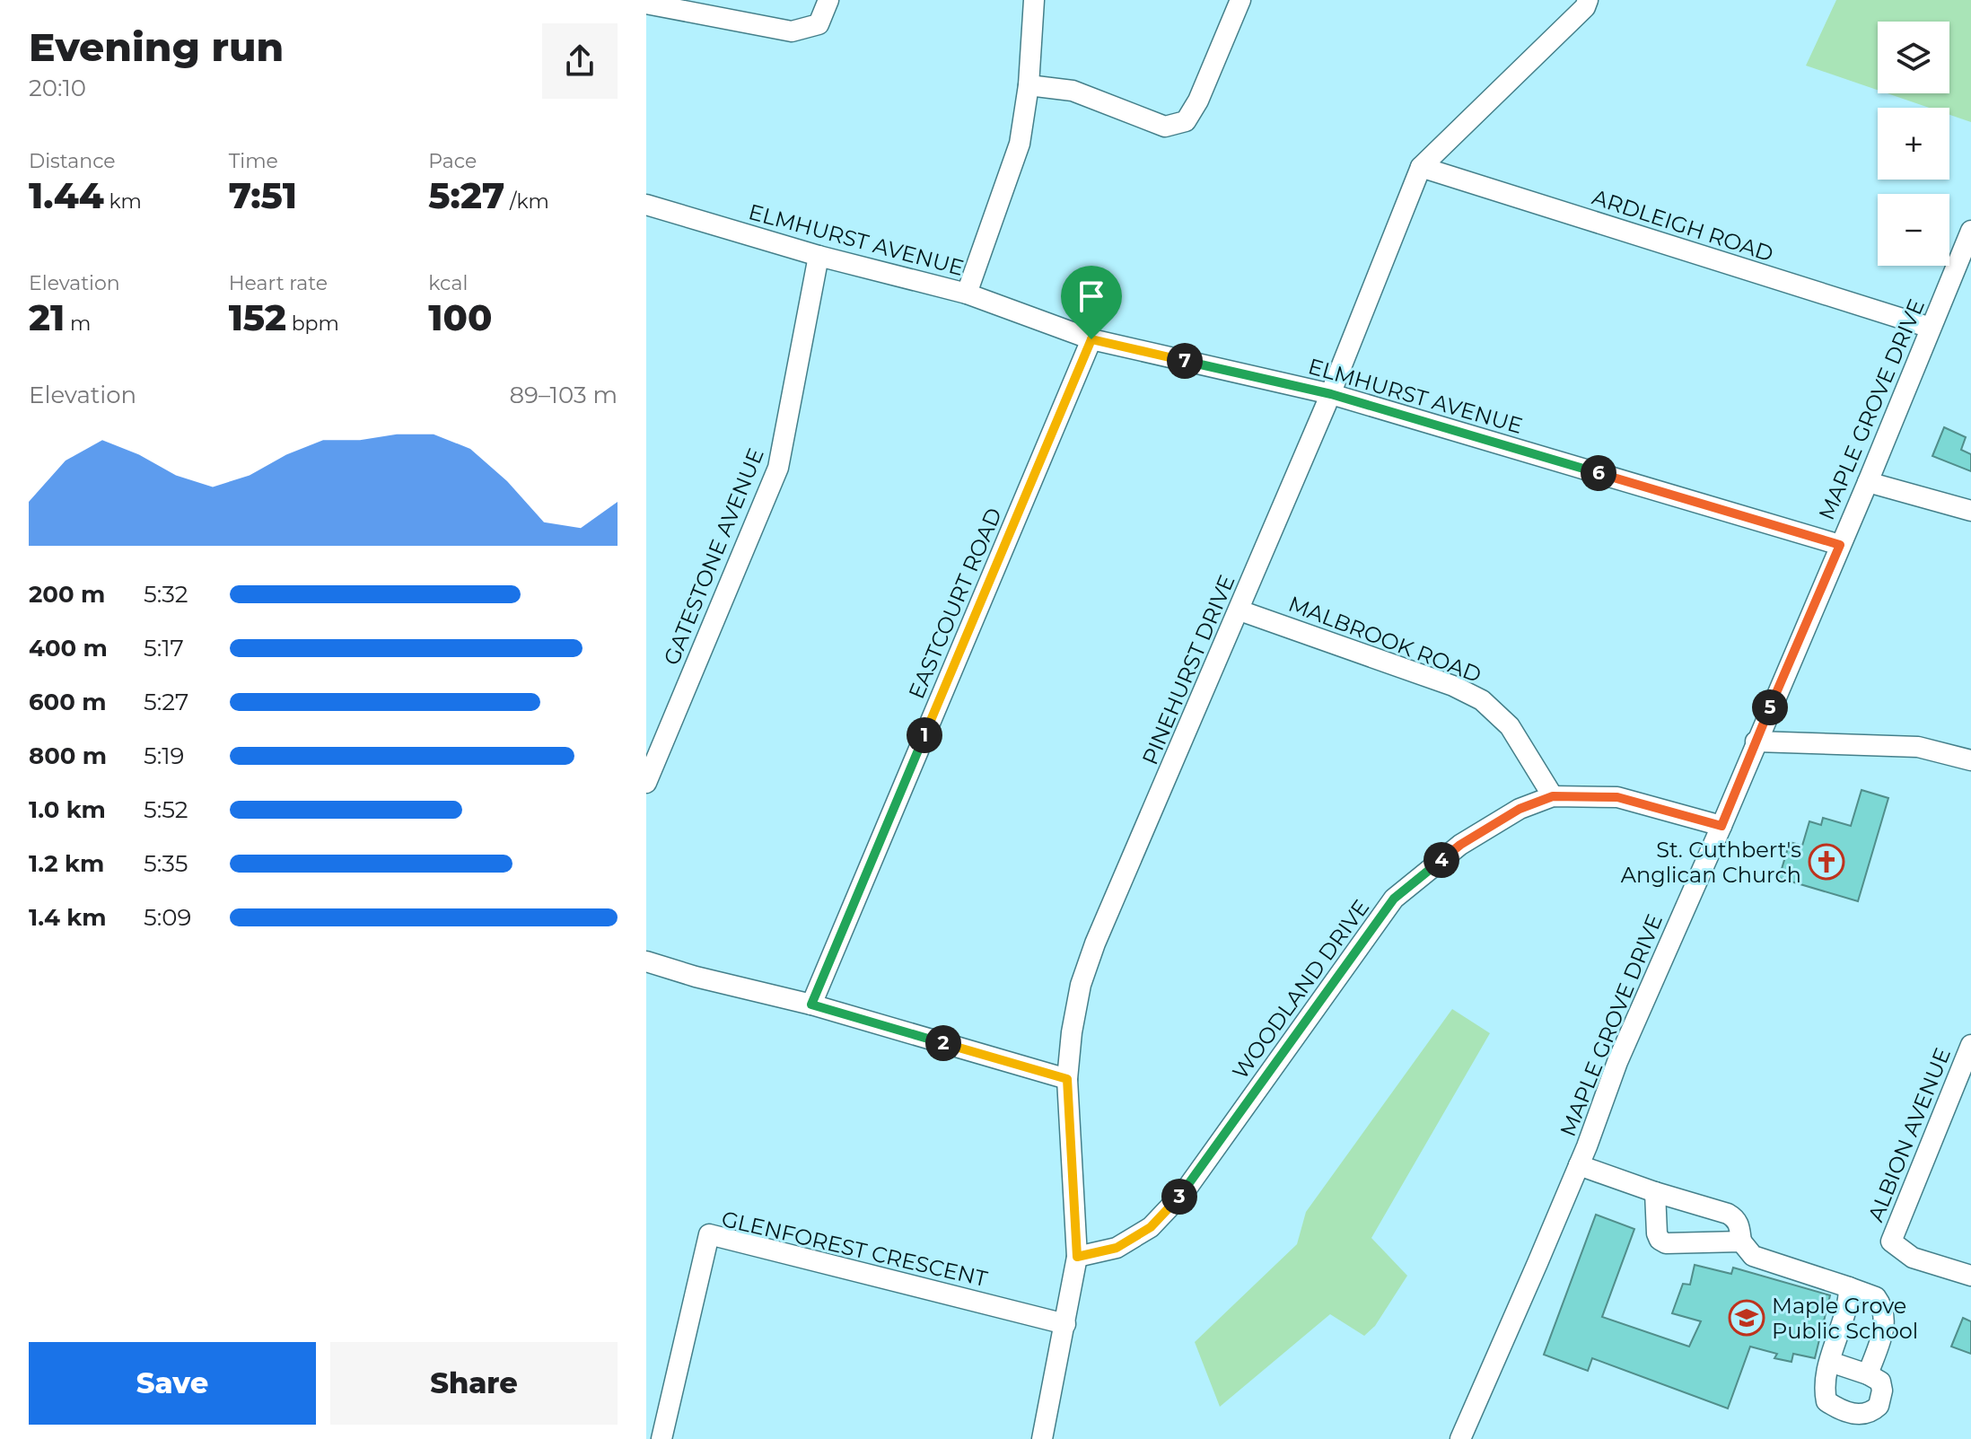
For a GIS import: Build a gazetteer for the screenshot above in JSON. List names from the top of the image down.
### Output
{
  "streets": {
    "street": [
      "ARDLEIGH ROAD",
      "ELMHURST AVENUE",
      "MAPLE GROVE DRIVE",
      "GATESTONE AVENUE",
      "EASTCOURT ROAD",
      "MALBROOK ROAD",
      "PINEHURST DRIVE",
      "WOODLAND DRIVE",
      "ALBION AVENUE",
      "GLENFOREST CRESCENT"
    ]
  },
  "crossings": [
    ["ARDLEIGH ROAD", "MAPLE GROVE DRIVE"],
    ["ARDLEIGH ROAD", "PINEHURST DRIVE"],
    ["ELMHURST AVENUE", "MAPLE GROVE DRIVE"],
    ["ELMHURST AVENUE", "GATESTONE AVENUE"],
    ["ELMHURST AVENUE", "EASTCOURT ROAD"],
    ["ELMHURST AVENUE", "PINEHURST DRIVE"],
    ["MAPLE GROVE DRIVE", "WOODLAND DRIVE"],
    ["MALBROOK ROAD", "PINEHURST DRIVE"],
    ["MALBROOK ROAD", "WOODLAND DRIVE"],
    ["PINEHURST DRIVE", "WOODLAND DRIVE"],
    ["PINEHURST DRIVE", "GLENFOREST CRESCENT"]
  ],
  "places": {
    "church": ["St. Cuthbert's Anglican Church"],
    "school or university": ["Maple Grove Public School"]
  },
  "page": {
    "heading": ["Evening run", "20:10"],
    "map_buttons": ["+", "−"],
    "stats": [
      ["Distance", "1.44 km"],
      ["Time", "7:51"],
      ["Pace", "5:27 /km"],
      ["Elevation", "21 m"],
      ["Heart rate", "152 bpm"],
      ["kcal", "100"]
    ],
    "pins": [
      "7",
      "6",
      "5",
      "1",
      "4",
      "2",
      "3"
    ],
    "chart": ["Elevation", "89–103 m"],
    "list": [
      {
        "name": "200 m",
        "note": "5:32"
      },
      {
        "name": "400 m",
        "note": "5:17"
      },
      {
        "name": "600 m",
        "note": "5:27"
      },
      {
        "name": "800 m",
        "note": "5:19"
      },
      {
        "name": "1.0 km",
        "note": "5:52"
      },
      {
        "name": "1.2 km",
        "note": "5:35"
      },
      {
        "name": "1.4 km",
        "note": "5:09"
      }
    ],
    "buttons": ["Save", "Share"]
  }
}
